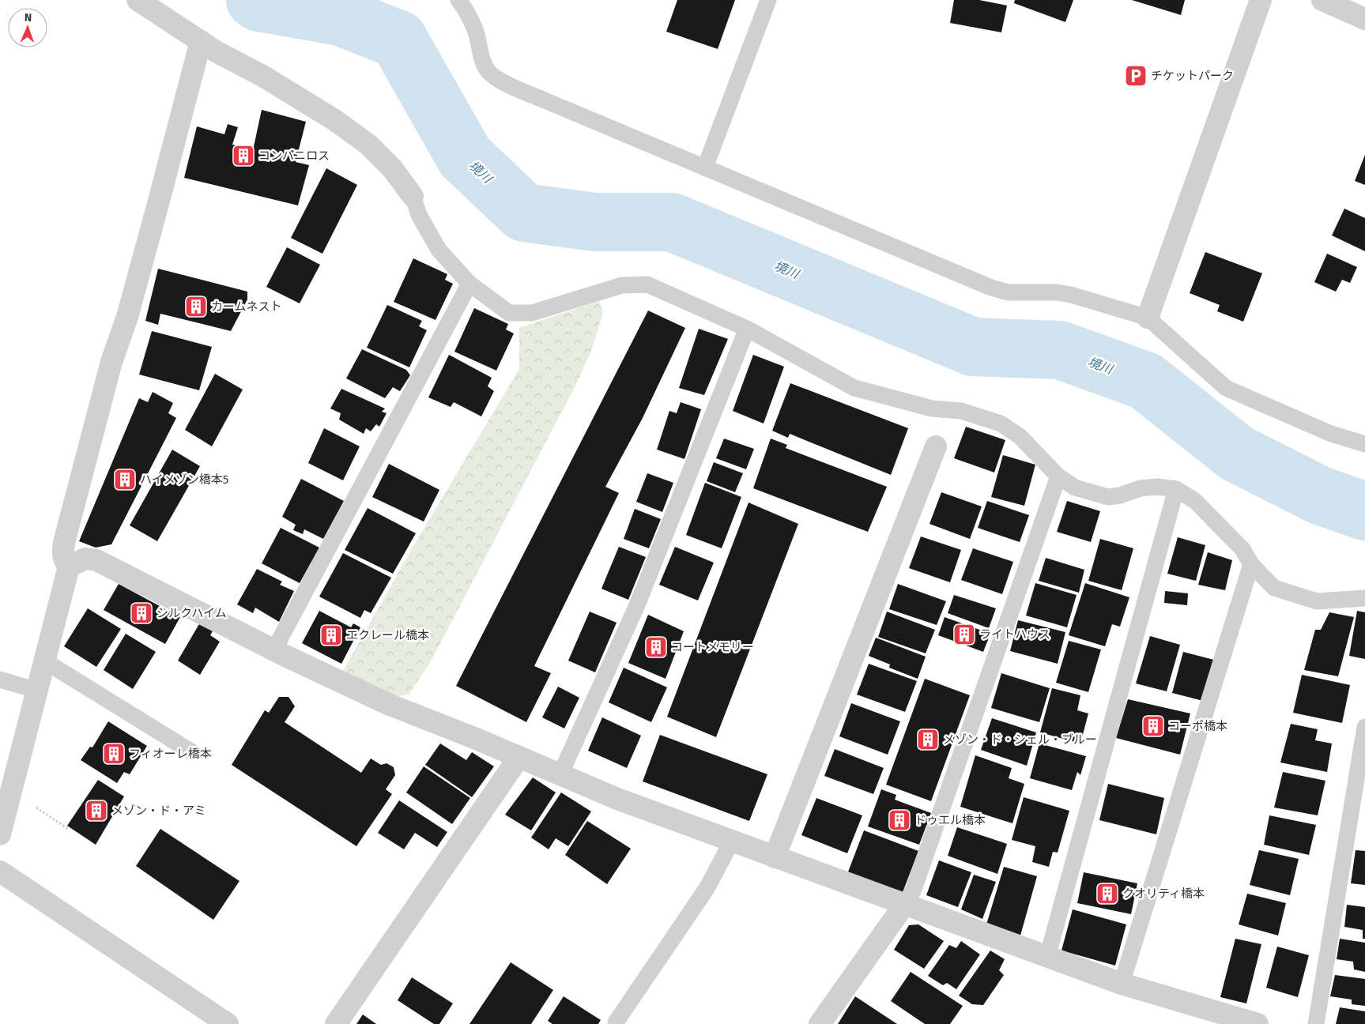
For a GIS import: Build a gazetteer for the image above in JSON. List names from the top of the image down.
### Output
{
  "water": ["境川"],
  "places": {
    "parking": ["チケットパーク"],
    "building": [
      "コンパニロス",
      "カームネスト",
      "ハイメゾン橋本5",
      "シルクハイム",
      "ライトハウス",
      "エクレール橋本",
      "コートメモリー",
      "コーポ橋本",
      "メゾン・ド・シェル・ブルー",
      "フィオーレ橋本",
      "メゾン・ド・アミ",
      "ドゥエル橋本",
      "クオリティ橋本"
    ]
  },
  "north": "top"
}
